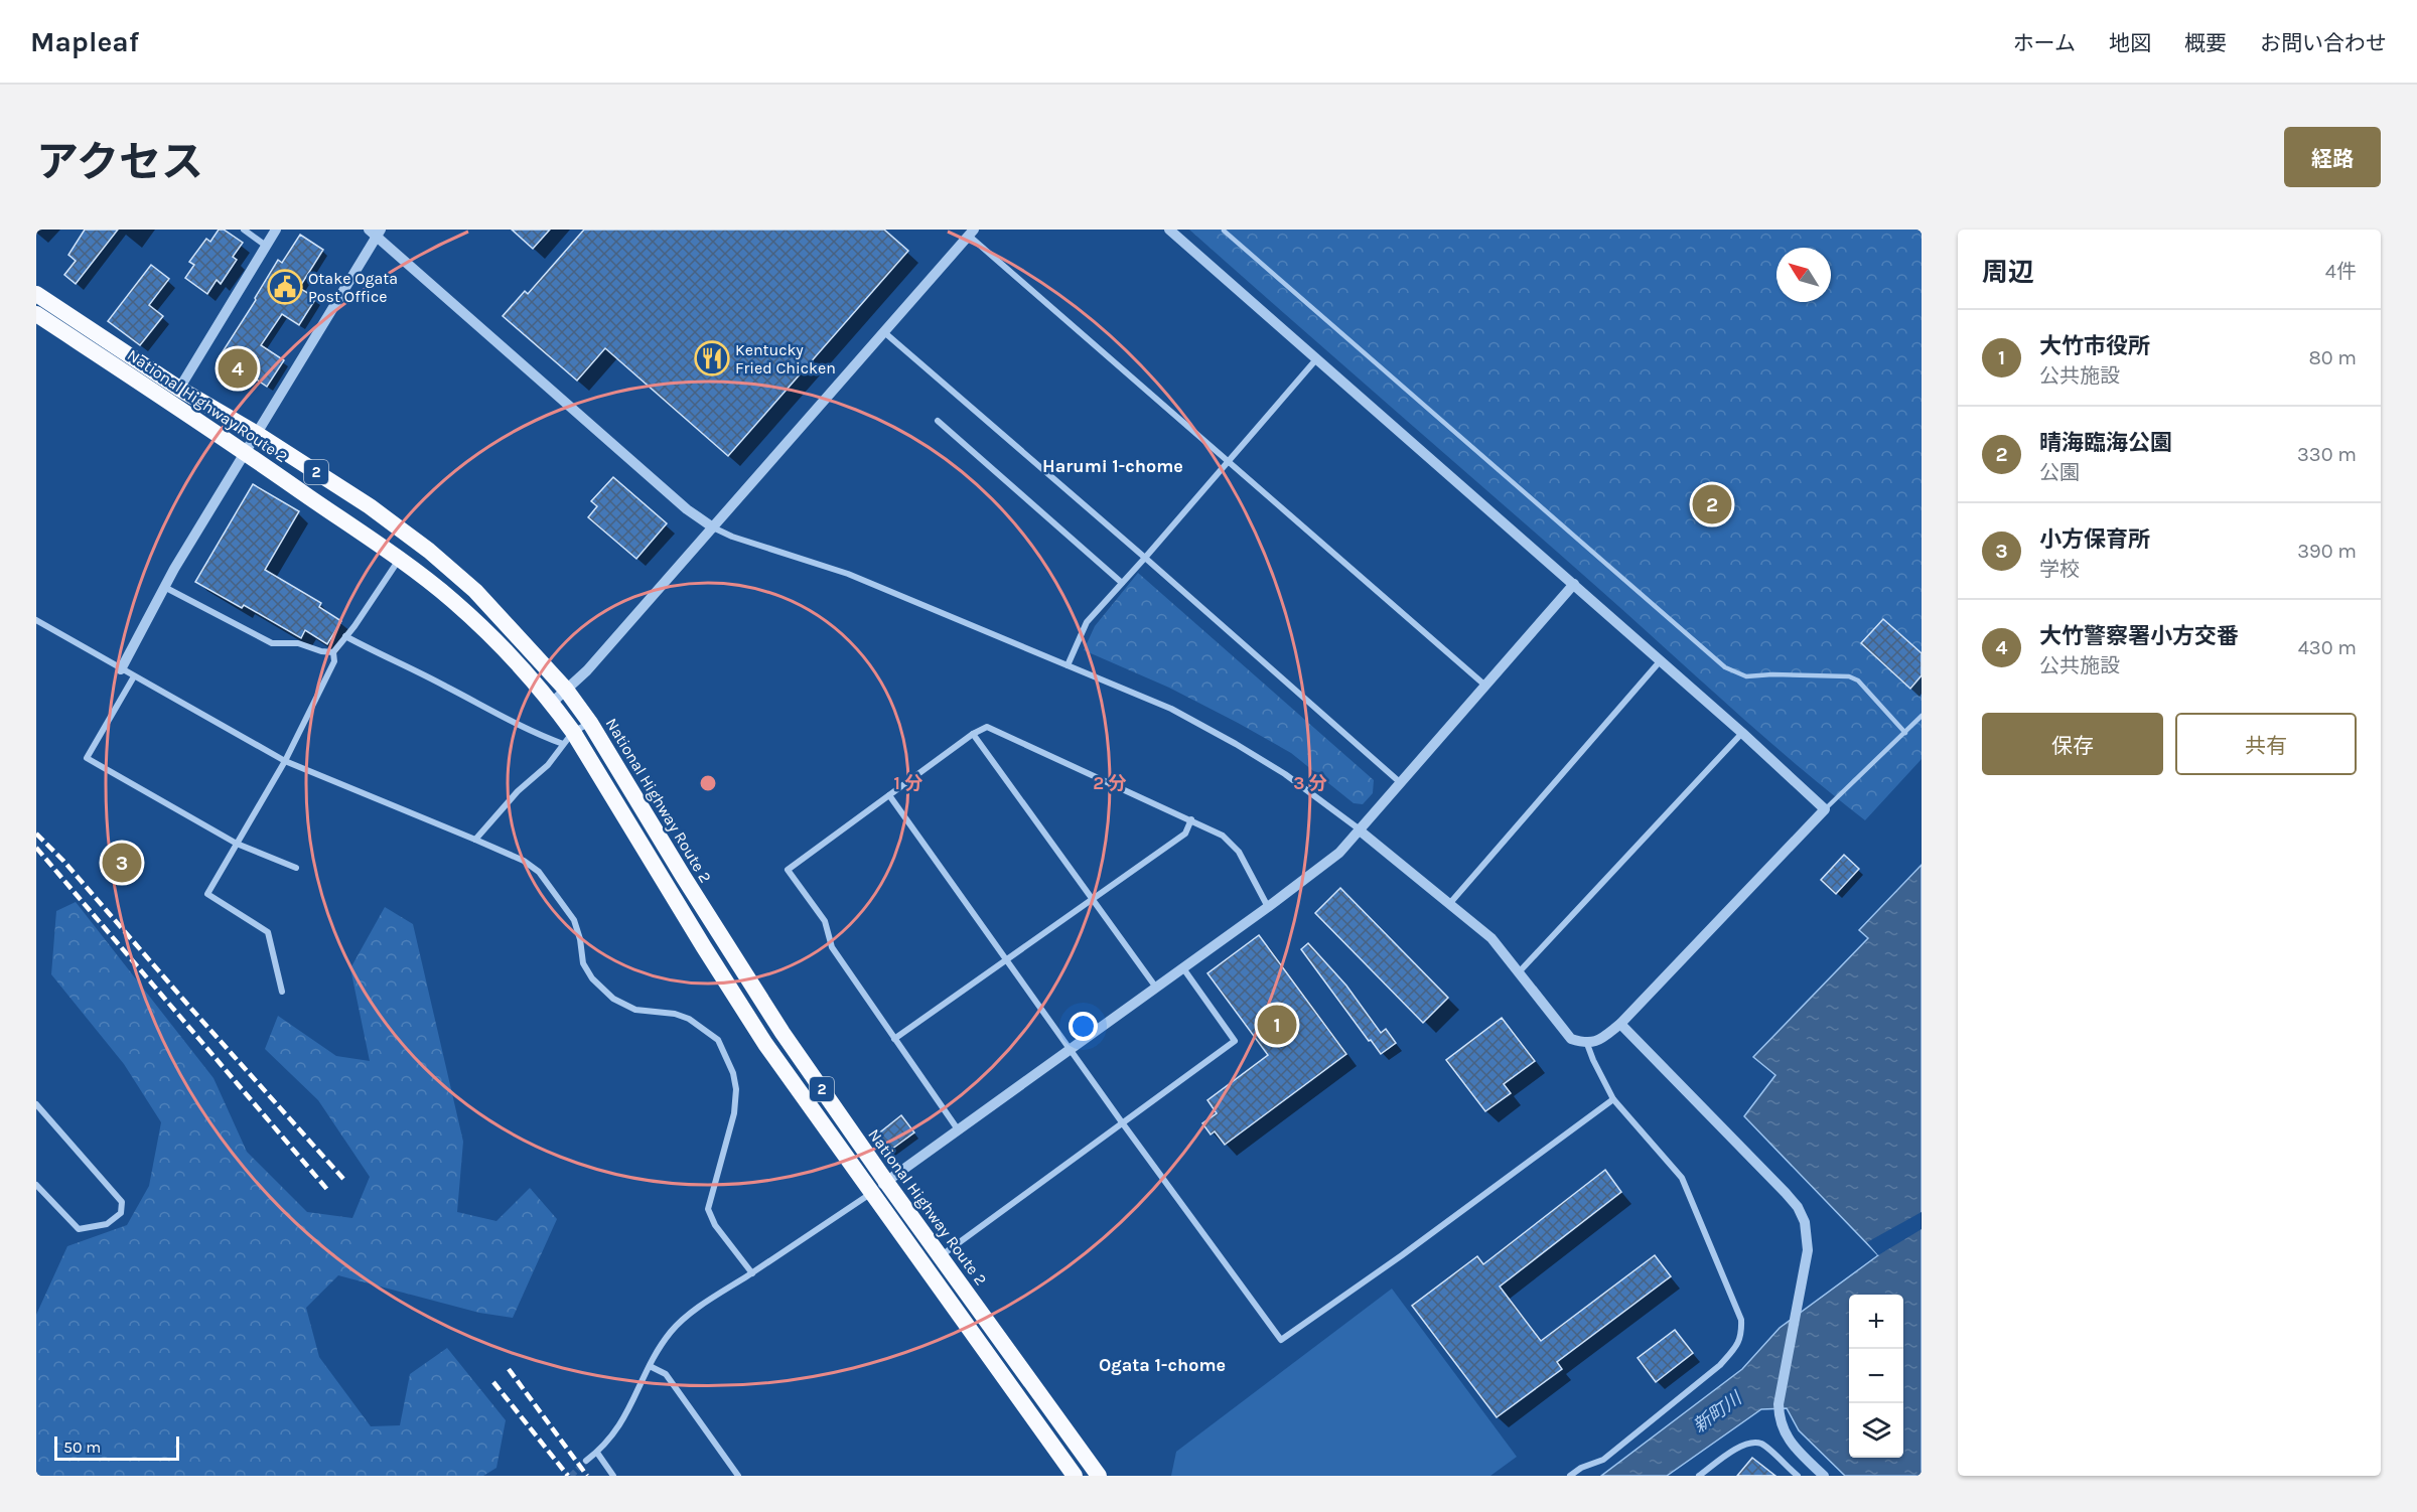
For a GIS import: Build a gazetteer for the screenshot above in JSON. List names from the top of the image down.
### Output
{
  "streets": {
    "highway": ["National Highway Route 2", "2"]
  },
  "districts": ["Harumi 1-chome", "Ogata 1-chome"],
  "water": ["新町川"],
  "places": {
    "public building": ["Otake Ogata Post Office"],
    "restaurant": ["Kentucky Fried Chicken"]
  },
  "scale_bar": "50 m",
  "north": "top left",
  "page": {
    "header": "Mapleaf",
    "nav": [
      "ホーム",
      "地図",
      "概要",
      "お問い合わせ"
    ],
    "title": "アクセス",
    "buttons": [
      "経路",
      ["保存", "共有"]
    ],
    "heading": ["周辺", "4件"],
    "list": [
      {
        "mark": "1",
        "name": "大竹市役所",
        "note": "公共施設",
        "value": "80 m"
      },
      {
        "mark": "2",
        "name": "晴海臨海公園",
        "note": "公園",
        "value": "330 m"
      },
      {
        "mark": "3",
        "name": "小方保育所",
        "note": "学校",
        "value": "390 m"
      },
      {
        "mark": "4",
        "name": "大竹警察署小方交番",
        "note": "公共施設",
        "value": "430 m"
      }
    ],
    "pins": [
      "4",
      "2",
      "3",
      "1"
    ],
    "map_buttons": ["+", "−"],
    "scale": "50 m"
  },
  "rings": ["1 分", "2 分", "3 分"]
}
